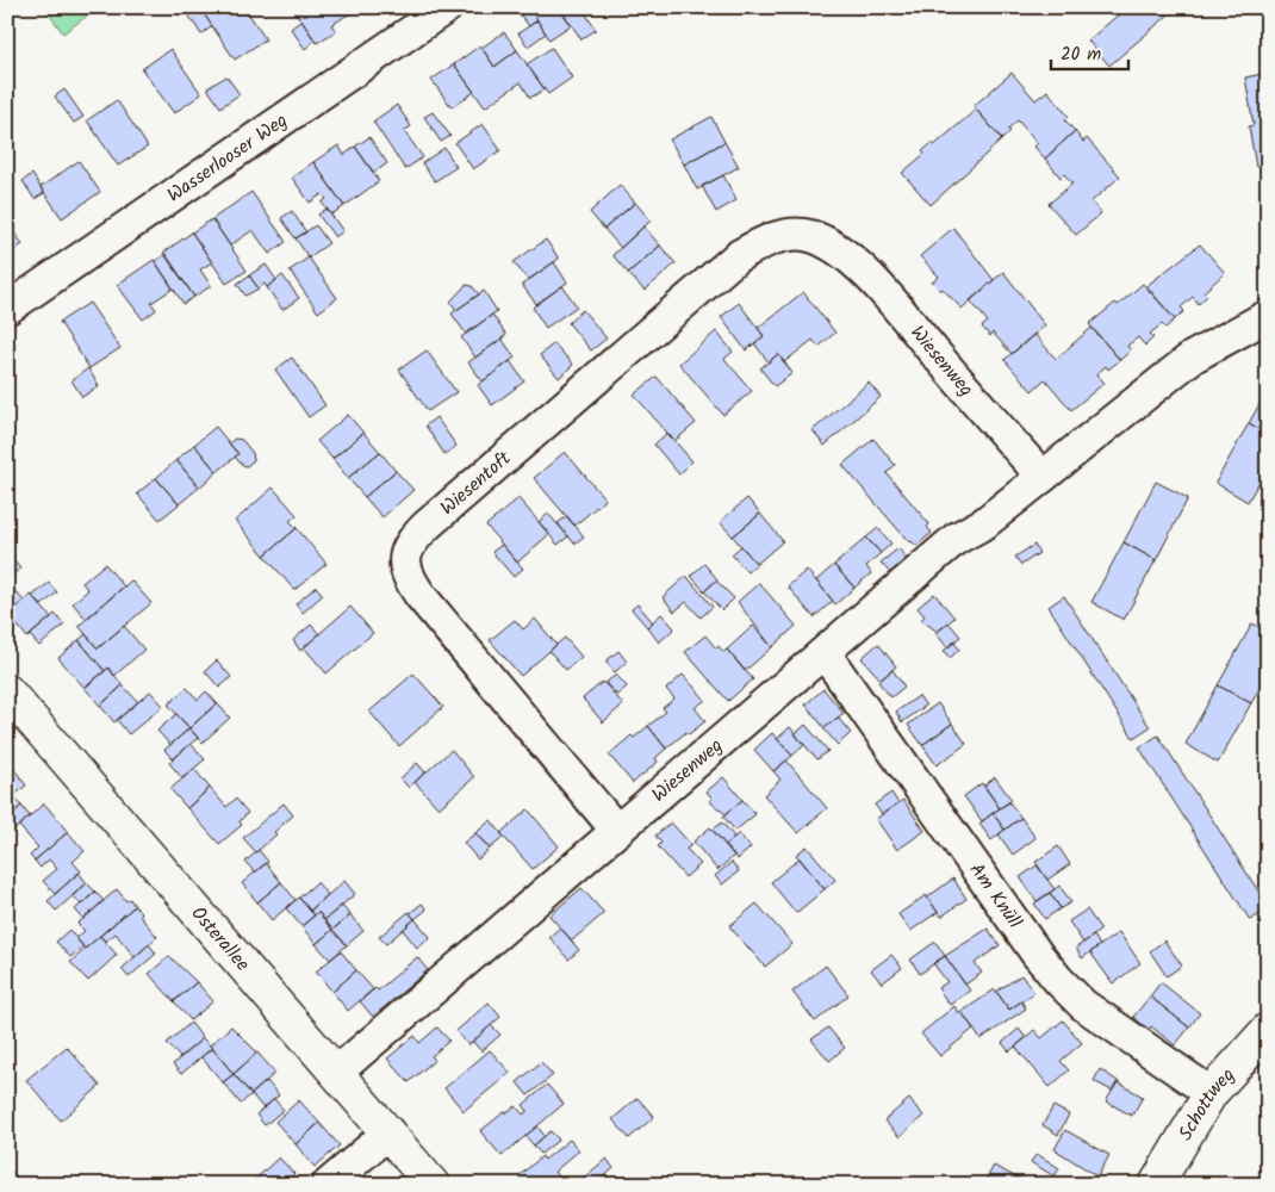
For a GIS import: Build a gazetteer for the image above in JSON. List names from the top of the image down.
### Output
{
  "streets": {
    "street": [
      "Wasserlooser Weg",
      "Wiesenweg",
      "Wiesentoft",
      "Am Knüll",
      "Osterallee",
      "Schottweg"
    ]
  },
  "crossings": [
    ["Wiesenweg", "Wiesentoft"],
    ["Wiesenweg", "Am Knüll"],
    ["Wiesenweg", "Osterallee"],
    ["Am Knüll", "Schottweg"]
  ],
  "scale_bar": "20 m"
}
